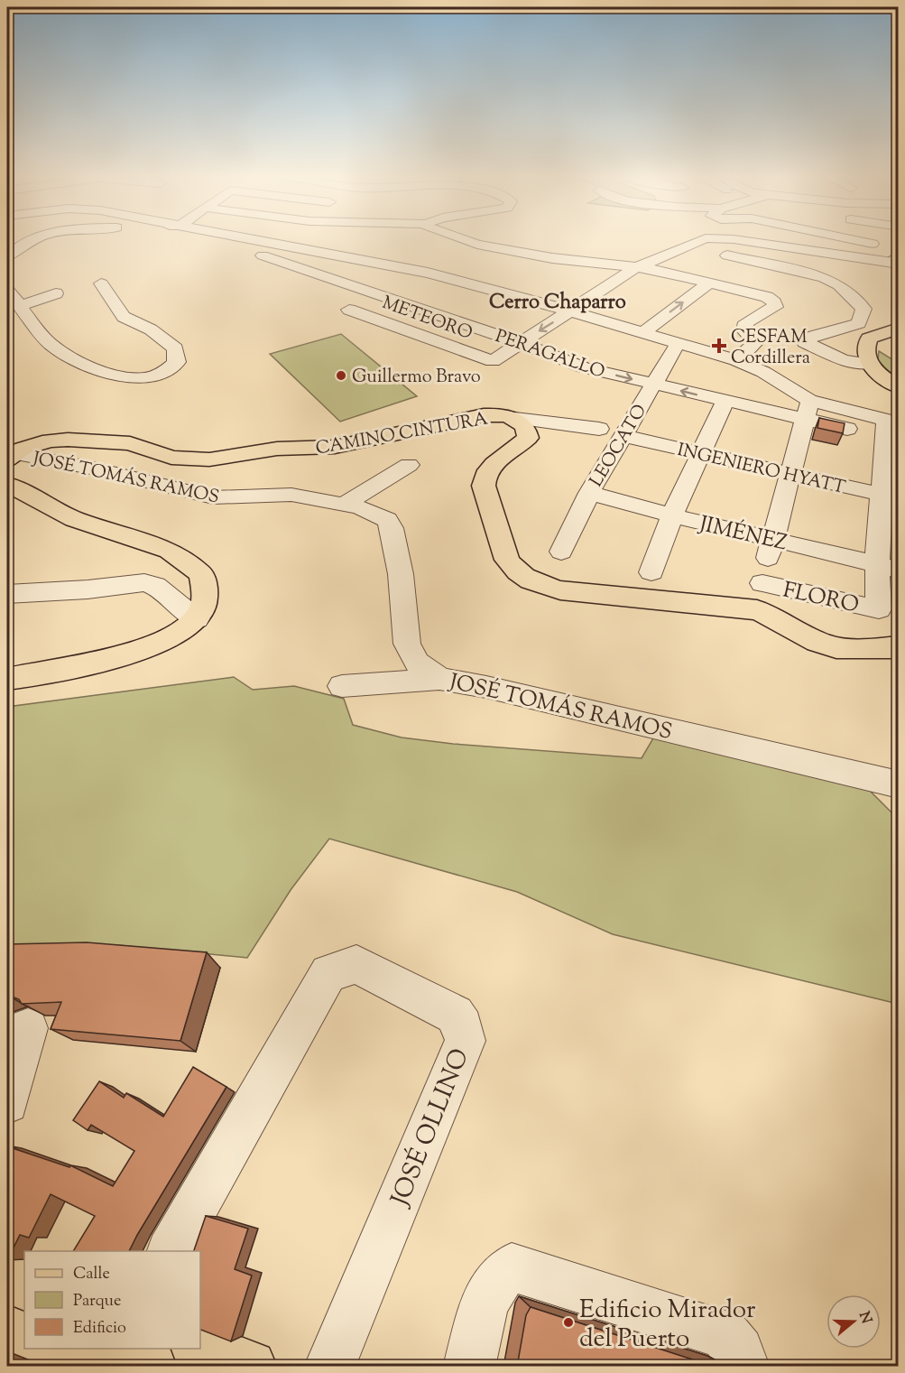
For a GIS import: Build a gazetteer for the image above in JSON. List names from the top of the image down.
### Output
{
  "streets": {
    "main road": ["CAMINO CINTURA"],
    "street": [
      "METEORO",
      "PERAGALLO",
      "LEOCATO",
      "INGENIERO HYATT",
      "JOSÉ TOMÁS RAMOS",
      "JIMÉNEZ",
      "FLORO",
      "JOSÉ OLLINO"
    ]
  },
  "crossings": [
    ["METEORO", "PERAGALLO"],
    ["PERAGALLO", "LEOCATO"],
    ["CAMINO CINTURA", "JOSÉ TOMÁS RAMOS"],
    ["LEOCATO", "INGENIERO HYATT"],
    ["LEOCATO", "JIMÉNEZ"],
    ["JIMÉNEZ", "FLORO"]
  ],
  "districts": ["Cerro Chaparro"],
  "places": {
    "health": ["CESFAM Cordillera"],
    "other": ["Guillermo Bravo", "Edificio Mirador del Puerto"]
  },
  "legend": ["Calle", "Parque", "Edificio"],
  "north": "right"
}
